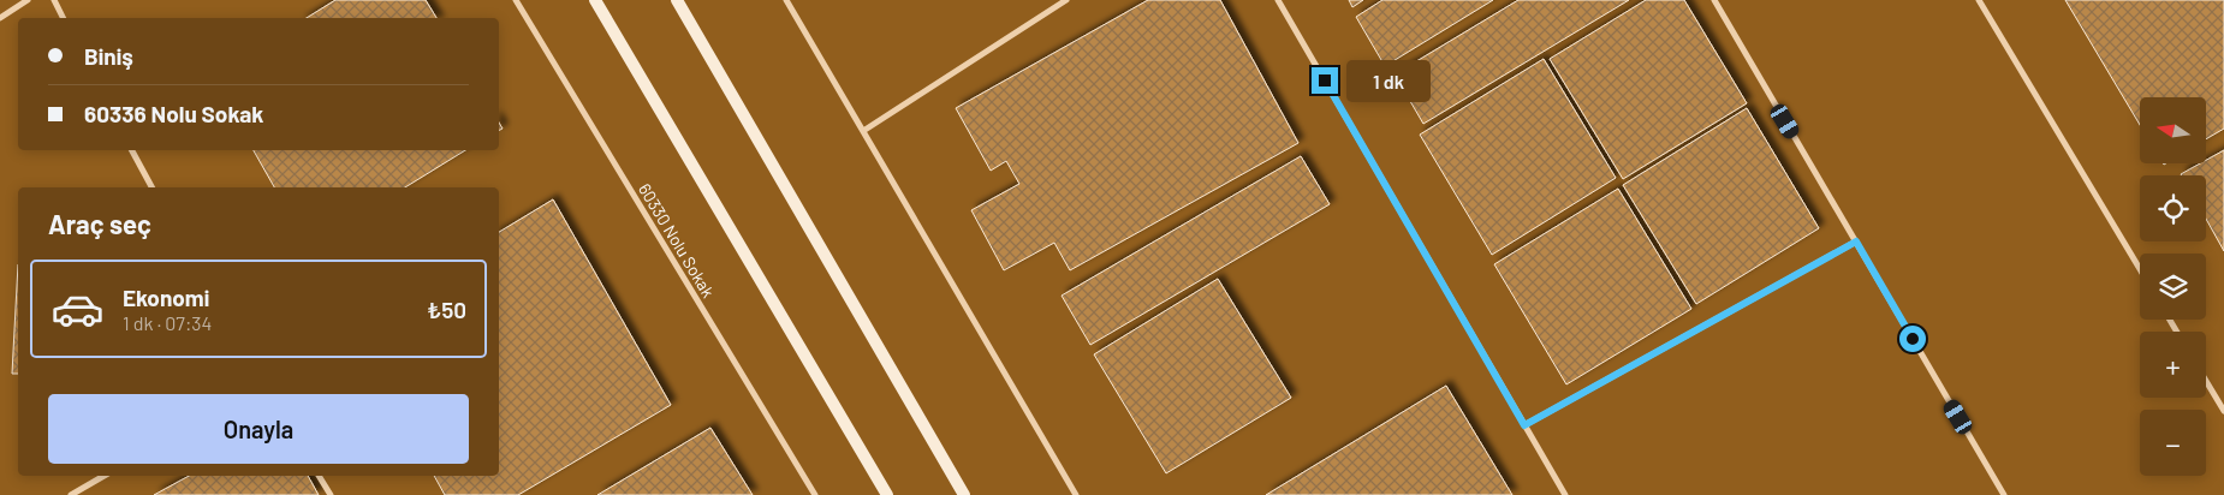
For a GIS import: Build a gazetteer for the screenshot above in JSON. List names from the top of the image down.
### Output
{
  "streets": {
    "street": ["60330 Nolu Sokak"]
  },
  "north": "left",
  "page": {
    "banner": ["Biniş", "60336 Nolu Sokak"],
    "bubble": "1 dk",
    "map_buttons": ["+", "−"],
    "heading": "Araç seç",
    "list": [
      {
        "name": "Ekonomi",
        "note": "1 dk · 07:34",
        "value": "₺50"
      }
    ],
    "buttons": "Onayla"
  }
}
